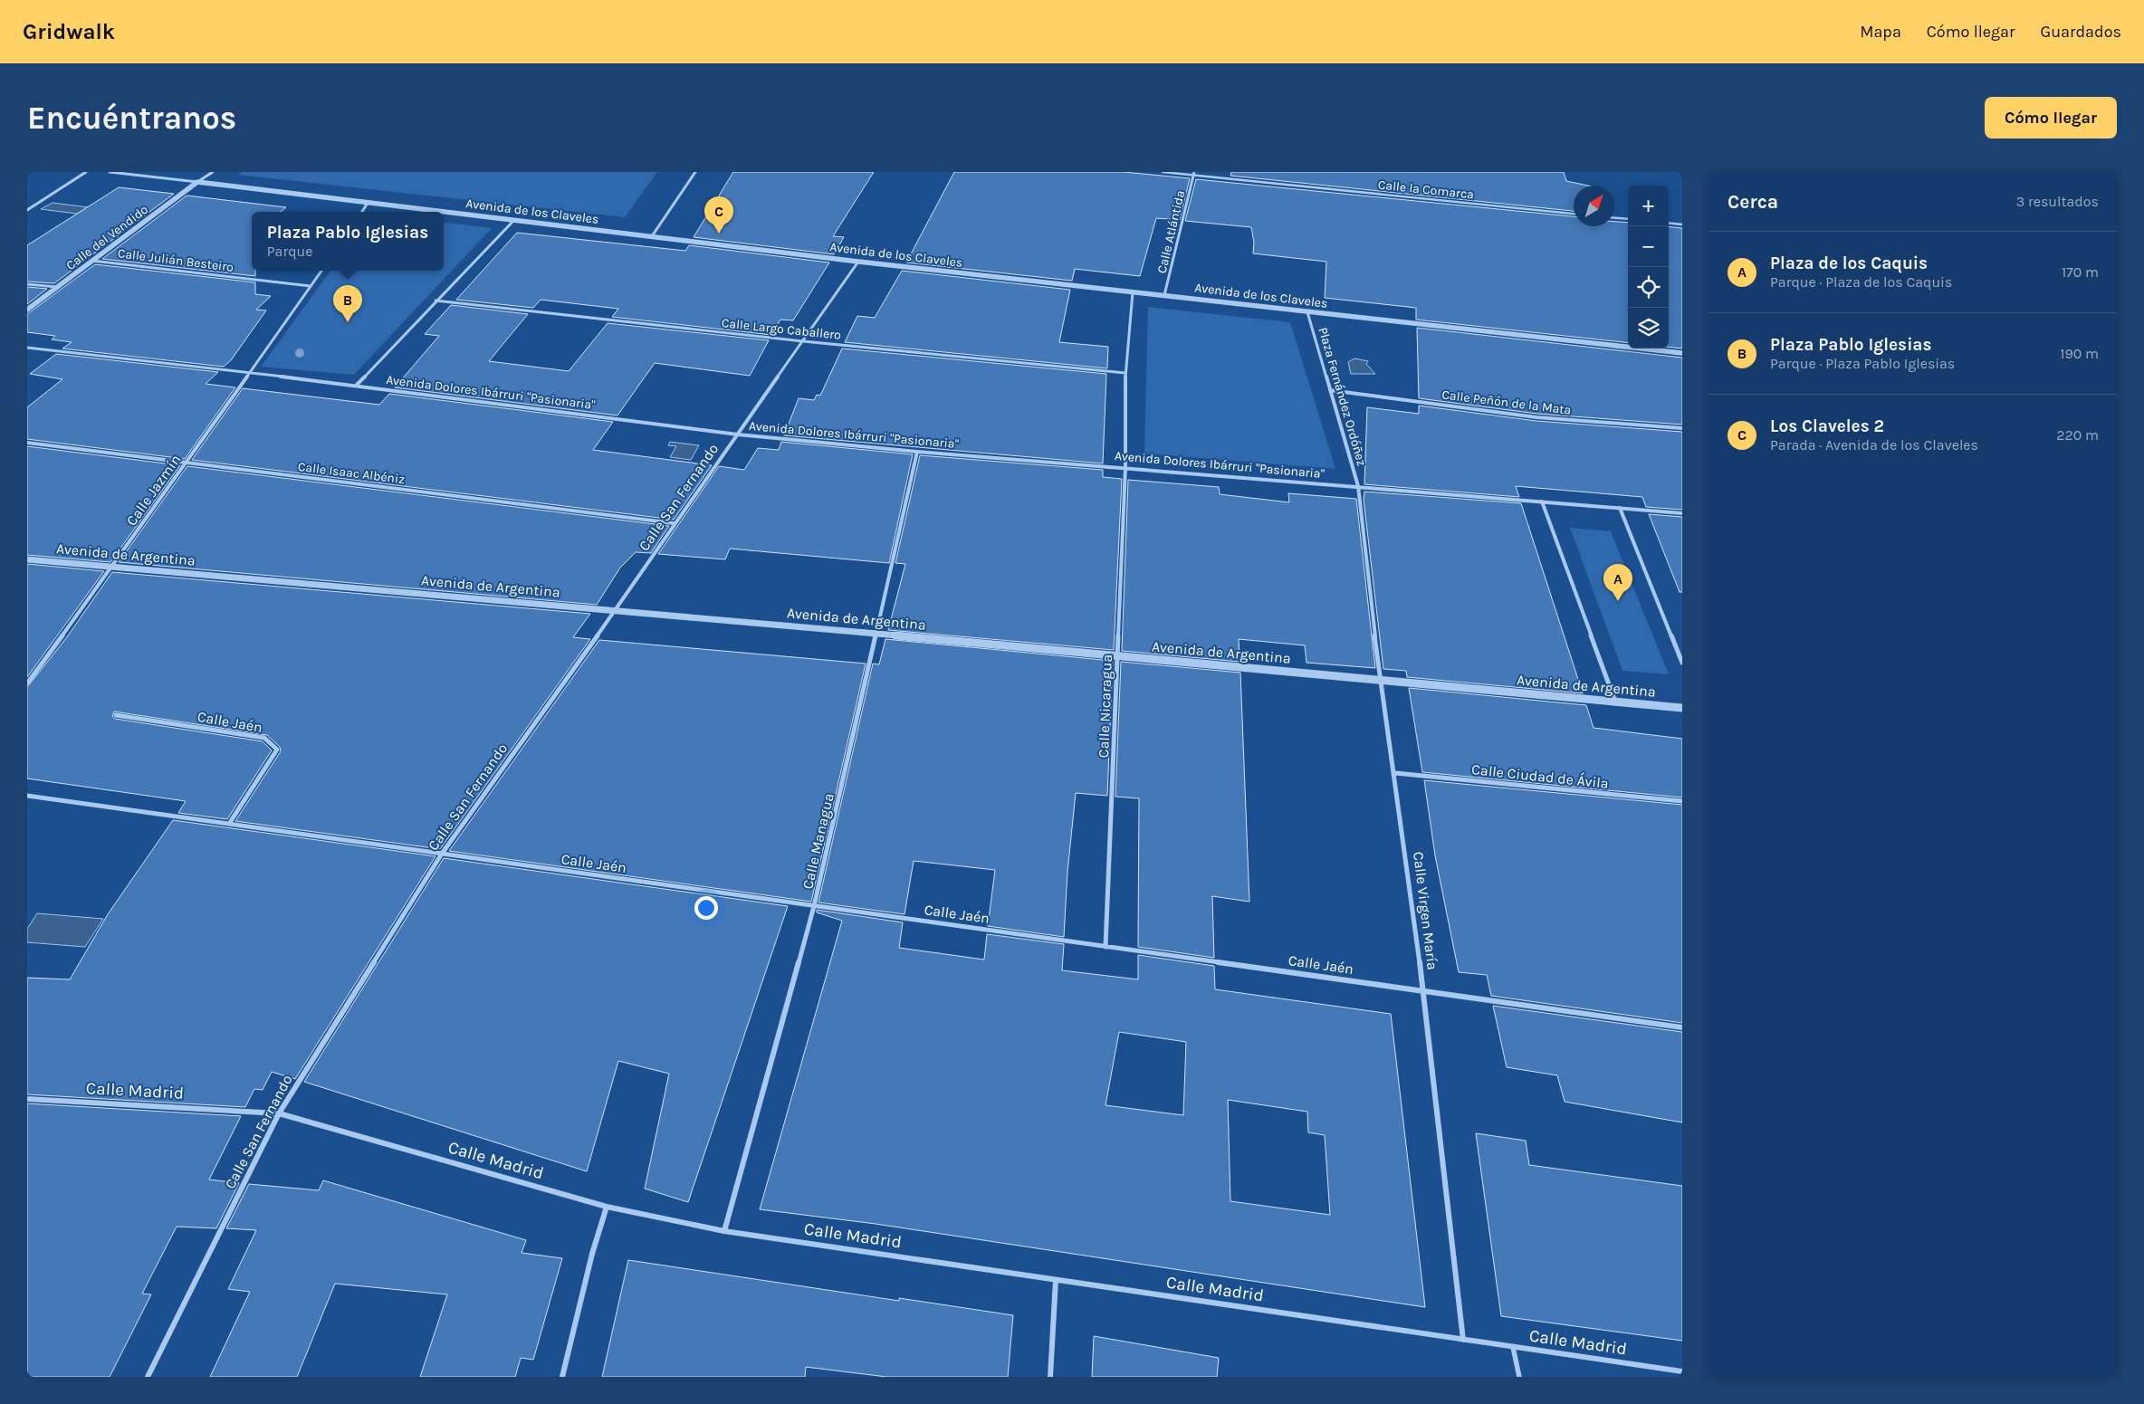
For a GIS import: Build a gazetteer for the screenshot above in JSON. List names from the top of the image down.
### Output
{
  "streets": {
    "street": [
      "Calle la Comarca",
      "Avenida de los Claveles",
      "Calle Atlántida",
      "Calle del Vendido",
      "Calle Julián Besteiro",
      "Calle Largo Caballero",
      "Avenida Dolores Ibárruri \"Pasionaria\"",
      "Plaza Fernández Ordóñez",
      "Calle Peñón de la Mata",
      "Calle Isaac Albéniz",
      "Calle Jazmín",
      "Calle San Fernando",
      "Avenida de Argentina",
      "Calle Nicaragua",
      "Calle Jaén",
      "Calle Ciudad de Ávila",
      "Calle Managua",
      "Calle Virgen María",
      "Calle Madrid"
    ]
  },
  "crossings": [
    ["Calle la Comarca", "Calle Atlántida"],
    ["Avenida de los Claveles", "Calle Atlántida"],
    ["Avenida de los Claveles", "Calle del Vendido"],
    ["Avenida de los Claveles", "Plaza Fernández Ordóñez"],
    ["Avenida de los Claveles", "Calle San Fernando"],
    ["Calle del Vendido", "Calle Julián Besteiro"],
    ["Calle Julián Besteiro", "Calle Jazmín"],
    ["Calle Largo Caballero", "Calle San Fernando"],
    ["Avenida Dolores Ibárruri \"Pasionaria\"", "Plaza Fernández Ordóñez"],
    ["Avenida Dolores Ibárruri \"Pasionaria\"", "Calle Jazmín"],
    ["Avenida Dolores Ibárruri \"Pasionaria\"", "Calle San Fernando"],
    ["Avenida Dolores Ibárruri \"Pasionaria\"", "Calle Nicaragua"],
    ["Avenida Dolores Ibárruri \"Pasionaria\"", "Calle Managua"],
    ["Avenida Dolores Ibárruri \"Pasionaria\"", "Calle Virgen María"],
    ["Plaza Fernández Ordóñez", "Calle Peñón de la Mata"],
    ["Plaza Fernández Ordóñez", "Calle Virgen María"],
    ["Calle Isaac Albéniz", "Calle Jazmín"],
    ["Calle Isaac Albéniz", "Calle San Fernando"],
    ["Calle Jazmín", "Avenida de Argentina"],
    ["Calle San Fernando", "Avenida de Argentina"],
    ["Calle San Fernando", "Calle Jaén"],
    ["Calle San Fernando", "Calle Madrid"],
    ["Avenida de Argentina", "Calle Nicaragua"],
    ["Avenida de Argentina", "Calle Managua"],
    ["Avenida de Argentina", "Calle Virgen María"],
    ["Calle Nicaragua", "Calle Jaén"],
    ["Calle Jaén", "Calle Managua"],
    ["Calle Jaén", "Calle Virgen María"],
    ["Calle Ciudad de Ávila", "Calle Virgen María"],
    ["Calle Managua", "Calle Madrid"],
    ["Calle Virgen María", "Calle Madrid"]
  ],
  "north": "top right",
  "page": {
    "header": "Gridwalk",
    "nav": ["Mapa", "Cómo llegar", "Guardados"],
    "buttons": "Cómo llegar",
    "title": "Encuéntranos",
    "heading": ["Cerca", "3 resultados"],
    "map_buttons": ["+", "−"],
    "pins": ["C", "B", "A"],
    "popup": ["Plaza Pablo Iglesias", "Parque"],
    "list": [
      {
        "mark": "A",
        "name": "Plaza de los Caquis",
        "note": "Parque · Plaza de los Caquis",
        "value": "170 m"
      },
      {
        "mark": "B",
        "name": "Plaza Pablo Iglesias",
        "note": "Parque · Plaza Pablo Iglesias",
        "value": "190 m"
      },
      {
        "mark": "C",
        "name": "Los Claveles 2",
        "note": "Parada · Avenida de los Claveles",
        "value": "220 m"
      }
    ]
  }
}
